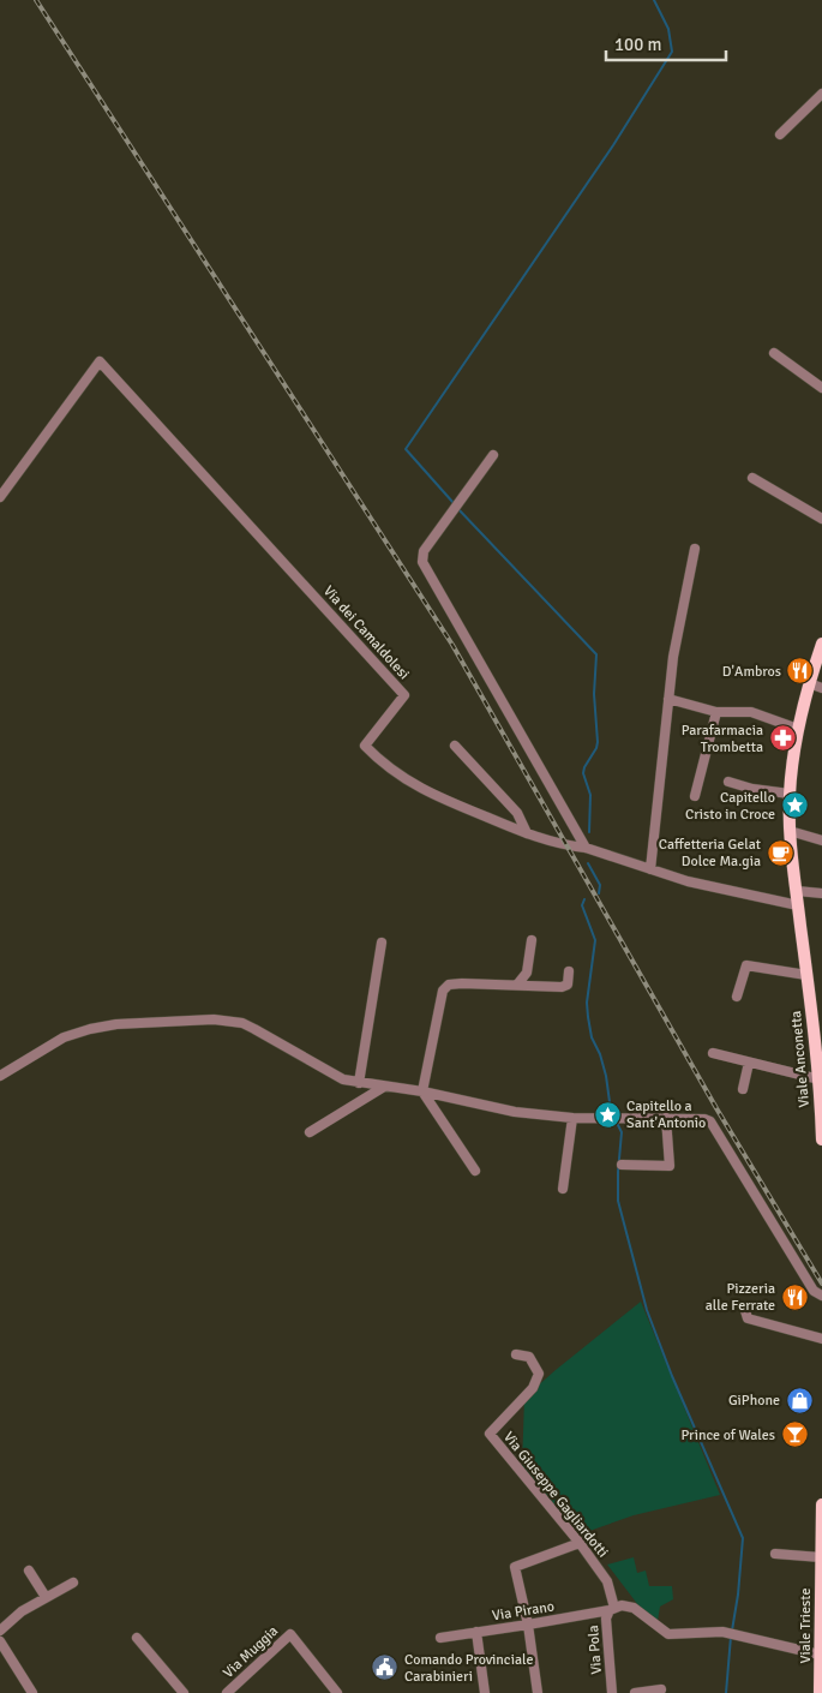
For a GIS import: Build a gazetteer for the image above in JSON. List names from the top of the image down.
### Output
{
  "streets": {
    "main road": ["Viale Anconetta", "Viale Trieste"],
    "street": [
      "Via dei Camaldolesi",
      "Via Giuseppe Gagliardotti",
      "Via Pirano",
      "Via Pola",
      "Via Muggia"
    ]
  },
  "crossings": [
    ["Via dei Camaldolesi", "Viale Anconetta"],
    ["Via Giuseppe Gagliardotti", "Via Pirano"],
    ["Via Giuseppe Gagliardotti", "Via Pola"],
    ["Via Pirano", "Via Pola"]
  ],
  "places": {
    "restaurant": ["D'Ambros", "Pizzeria alle Ferrate"],
    "pharmacy": ["Parafarmacia Trombetta"],
    "place": ["Capitello Cristo in Croce", "Capitello a Sant'Antonio"],
    "cafe": ["Caffetteria Gelat Dolce Ma.gia"],
    "shop": ["GiPhone"],
    "bar": ["Prince of Wales"],
    "public building": ["Comando Provinciale Carabinieri"]
  },
  "scale_bar": "100 m"
}
